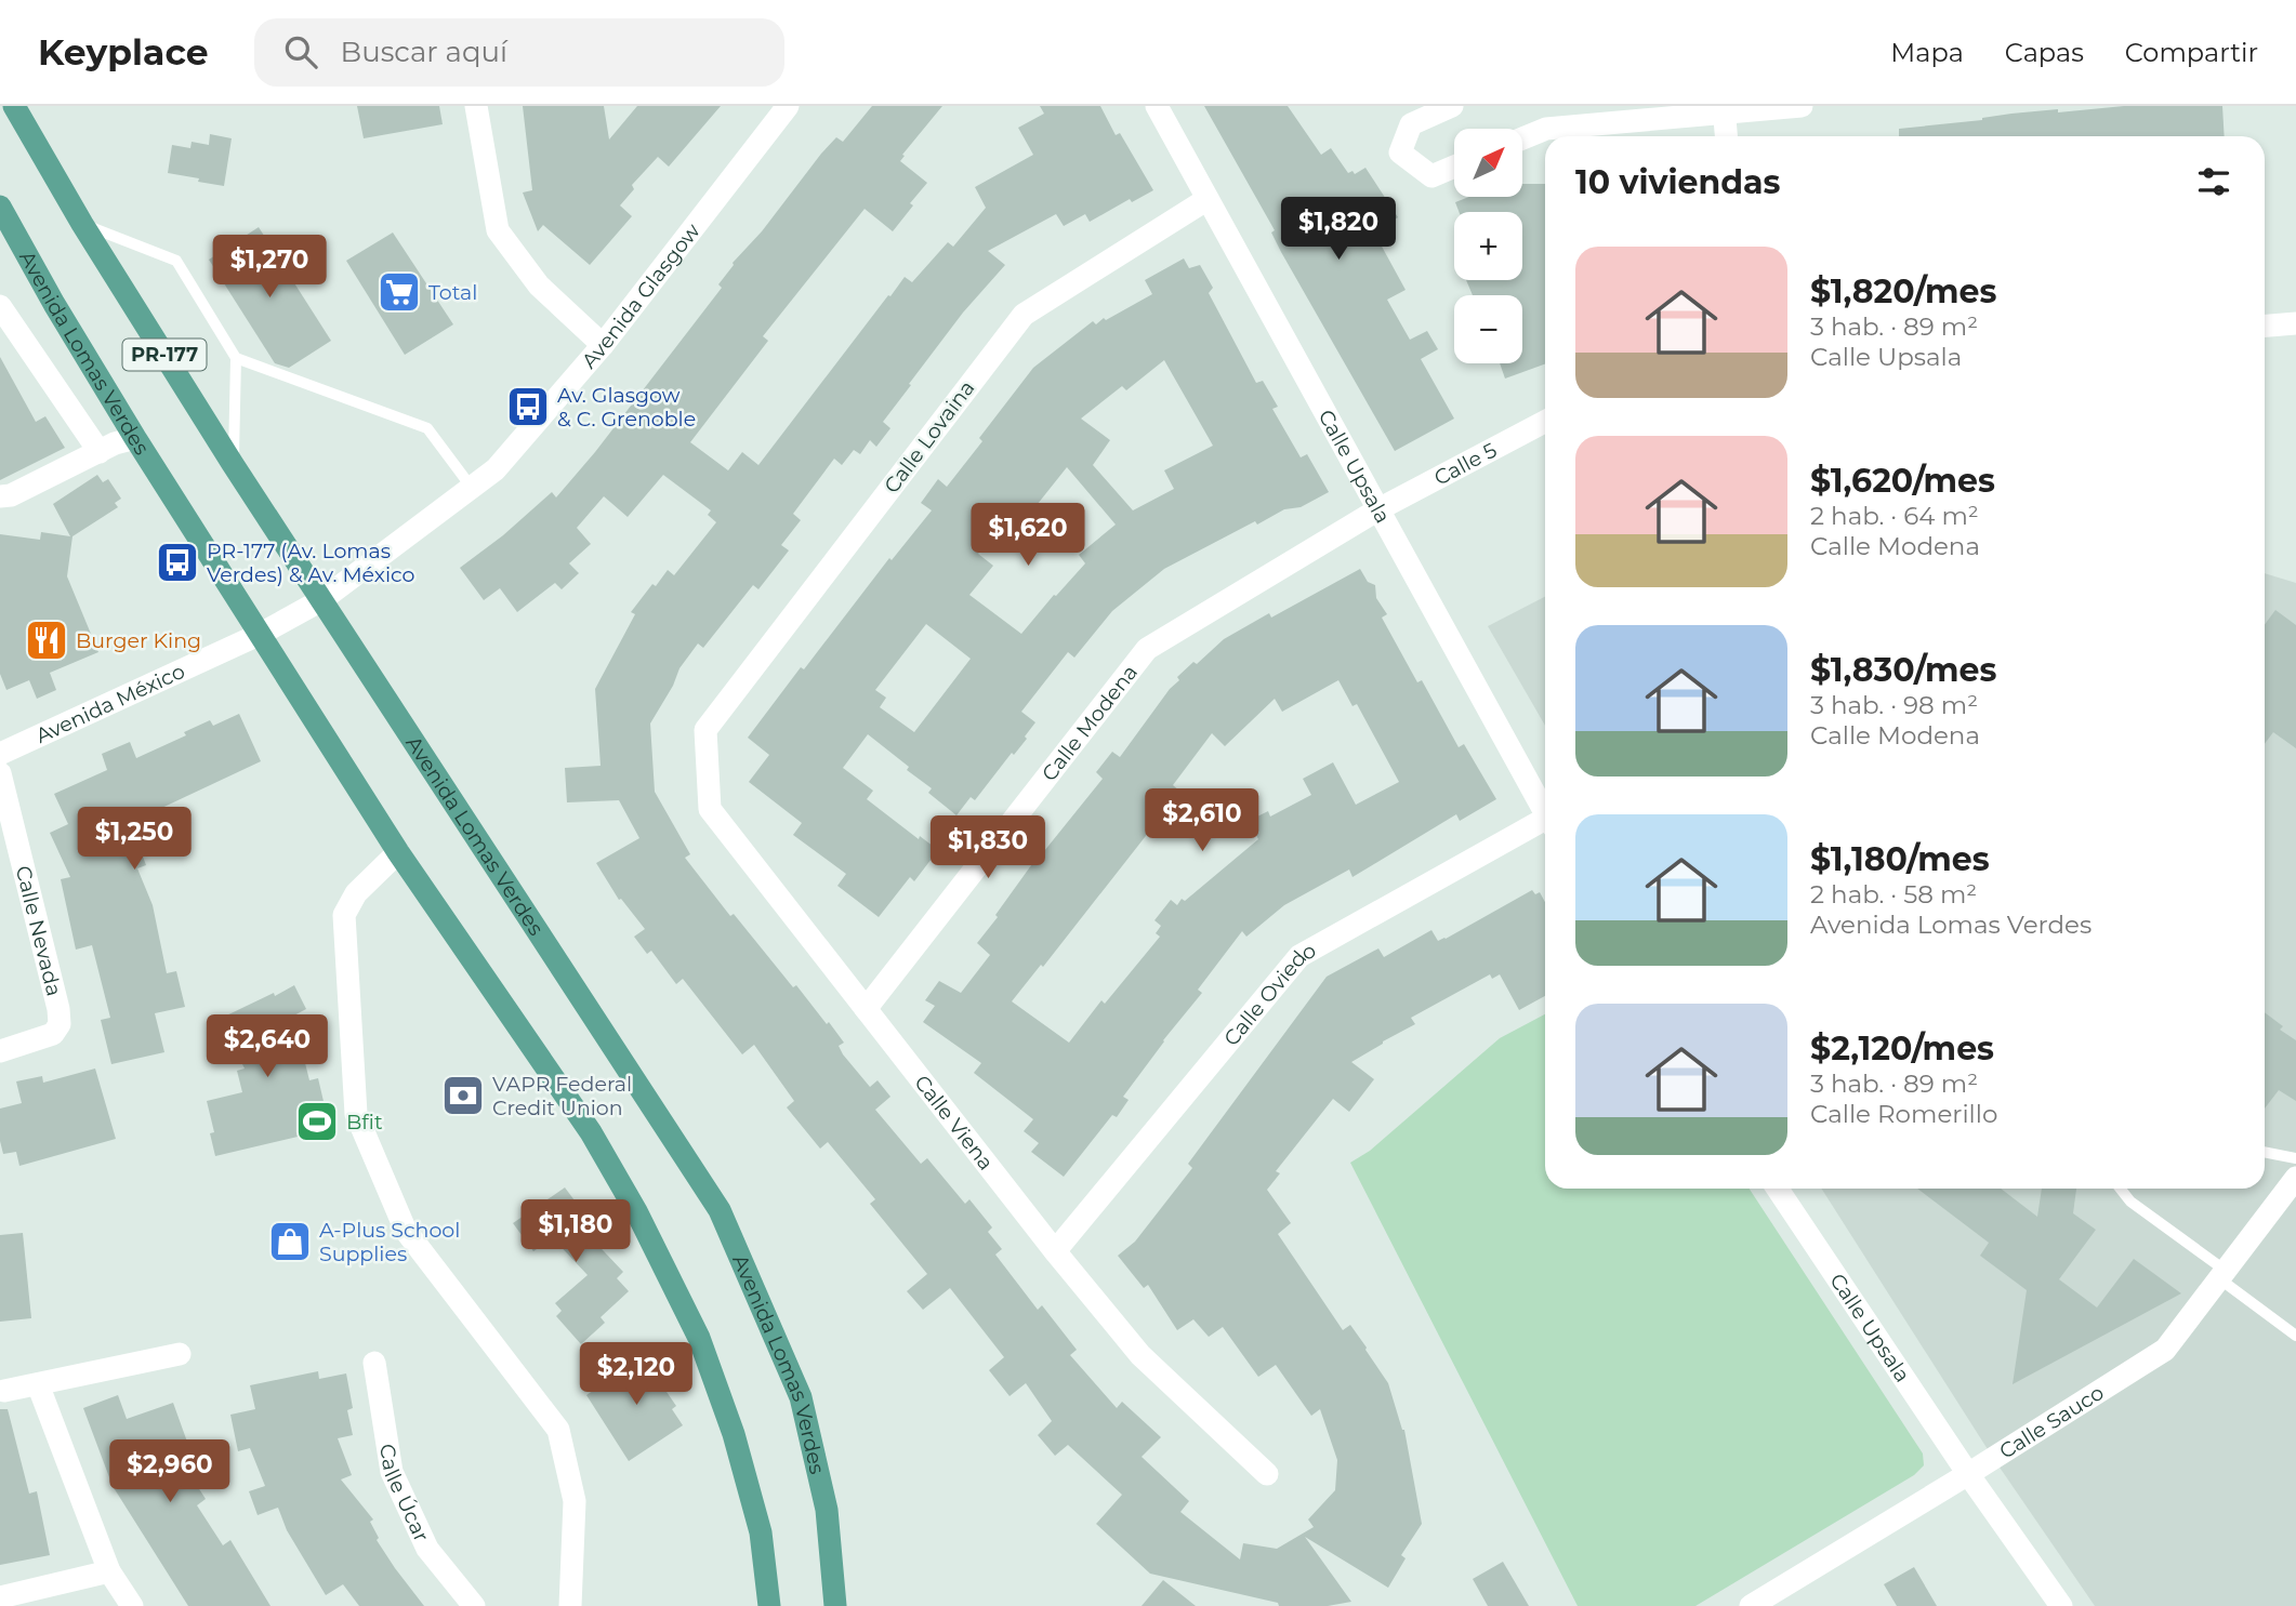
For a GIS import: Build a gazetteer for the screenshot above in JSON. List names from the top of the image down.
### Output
{
  "streets": {
    "main road": ["Avenida Lomas Verdes", "PR-177"],
    "street": [
      "Avenida Glasgow",
      "Calle Lovaina",
      "Calle 5",
      "Calle Upsala",
      "Avenida México",
      "Calle Modena",
      "Calle Nevada",
      "Calle Oviedo",
      "Calle Viena",
      "Calle Sauco",
      "Calle Úcar"
    ]
  },
  "crossings": [
    ["Avenida Glasgow", "Avenida Lomas Verdes"],
    ["Avenida Glasgow", "Avenida México"],
    ["Avenida Lomas Verdes", "Avenida México"],
    ["Calle Lovaina", "Calle Upsala"],
    ["Calle Lovaina", "Calle Viena"],
    ["Calle 5", "Calle Upsala"],
    ["Calle 5", "Calle Modena"],
    ["Calle Upsala", "Calle Modena"],
    ["Calle Upsala", "Calle Sauco"],
    ["Calle Modena", "Calle Viena"],
    ["Calle Oviedo", "Calle Viena"]
  ],
  "places": {
    "supermarket": ["Total"],
    "bus stop": ["Av. Glasgow & C. Grenoble", "PR-177 (Av. Lomas Verdes) & Av. México"],
    "restaurant": ["Burger King"],
    "bank": ["VAPR Federal Credit Union"],
    "sports": ["Bfit"],
    "shop": ["A-Plus School Supplies"]
  },
  "north": "top right",
  "page": {
    "header": "Keyplace",
    "search": "Buscar aquí",
    "nav": ["Mapa", "Capas", "Compartir"],
    "map_buttons": ["+", "−"],
    "heading": "10 viviendas",
    "price": [
      "$1,820",
      "$1,270",
      "$1,620",
      "$2,610",
      "$1,250",
      "$1,830",
      "$2,640",
      "$1,180",
      "$2,120",
      "$2,960"
    ],
    "list": [
      {
        "name": "$1,820/mes",
        "note": "3 hab. · 89 m² · Calle Upsala"
      },
      {
        "name": "$1,620/mes",
        "note": "2 hab. · 64 m² · Calle Modena"
      },
      {
        "name": "$1,830/mes",
        "note": "3 hab. · 98 m² · Calle Modena"
      },
      {
        "name": "$1,180/mes",
        "note": "2 hab. · 58 m² · Avenida Lomas Verdes"
      },
      {
        "name": "$2,120/mes",
        "note": "3 hab. · 89 m² · Calle Romerillo"
      }
    ]
  }
}
